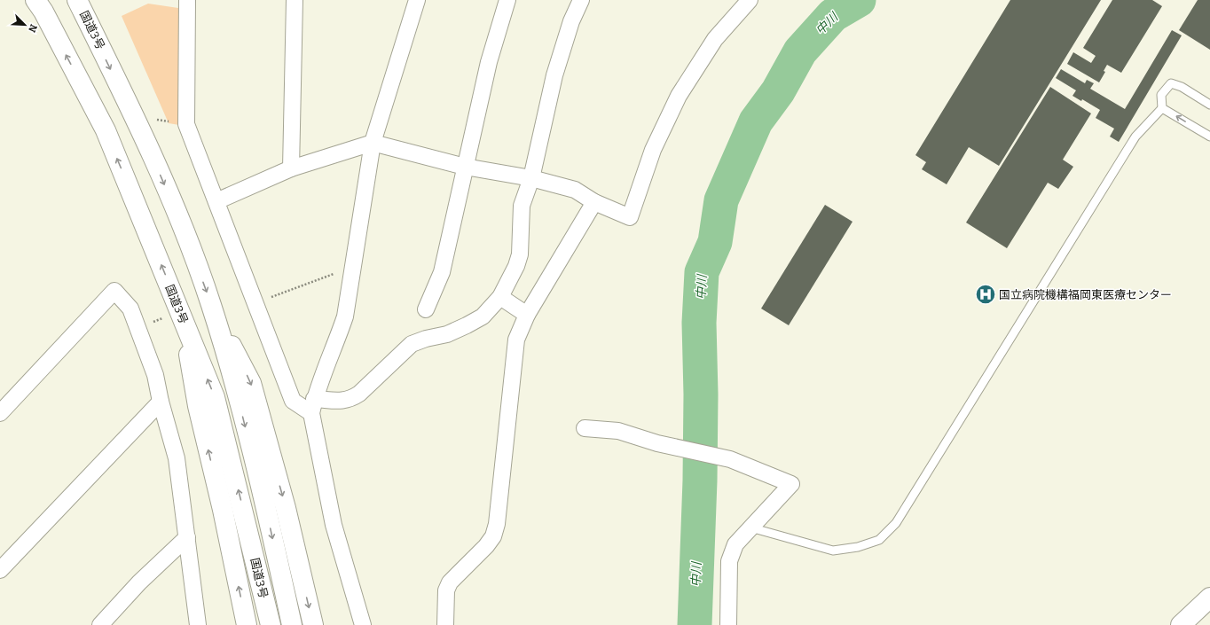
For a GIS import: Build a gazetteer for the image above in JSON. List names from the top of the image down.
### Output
{
  "streets": {
    "main road": ["国道3号"]
  },
  "water": ["中川"],
  "places": {
    "hospital": ["国立病院機構福岡東医療センター"]
  },
  "north": "bottom right"
}
